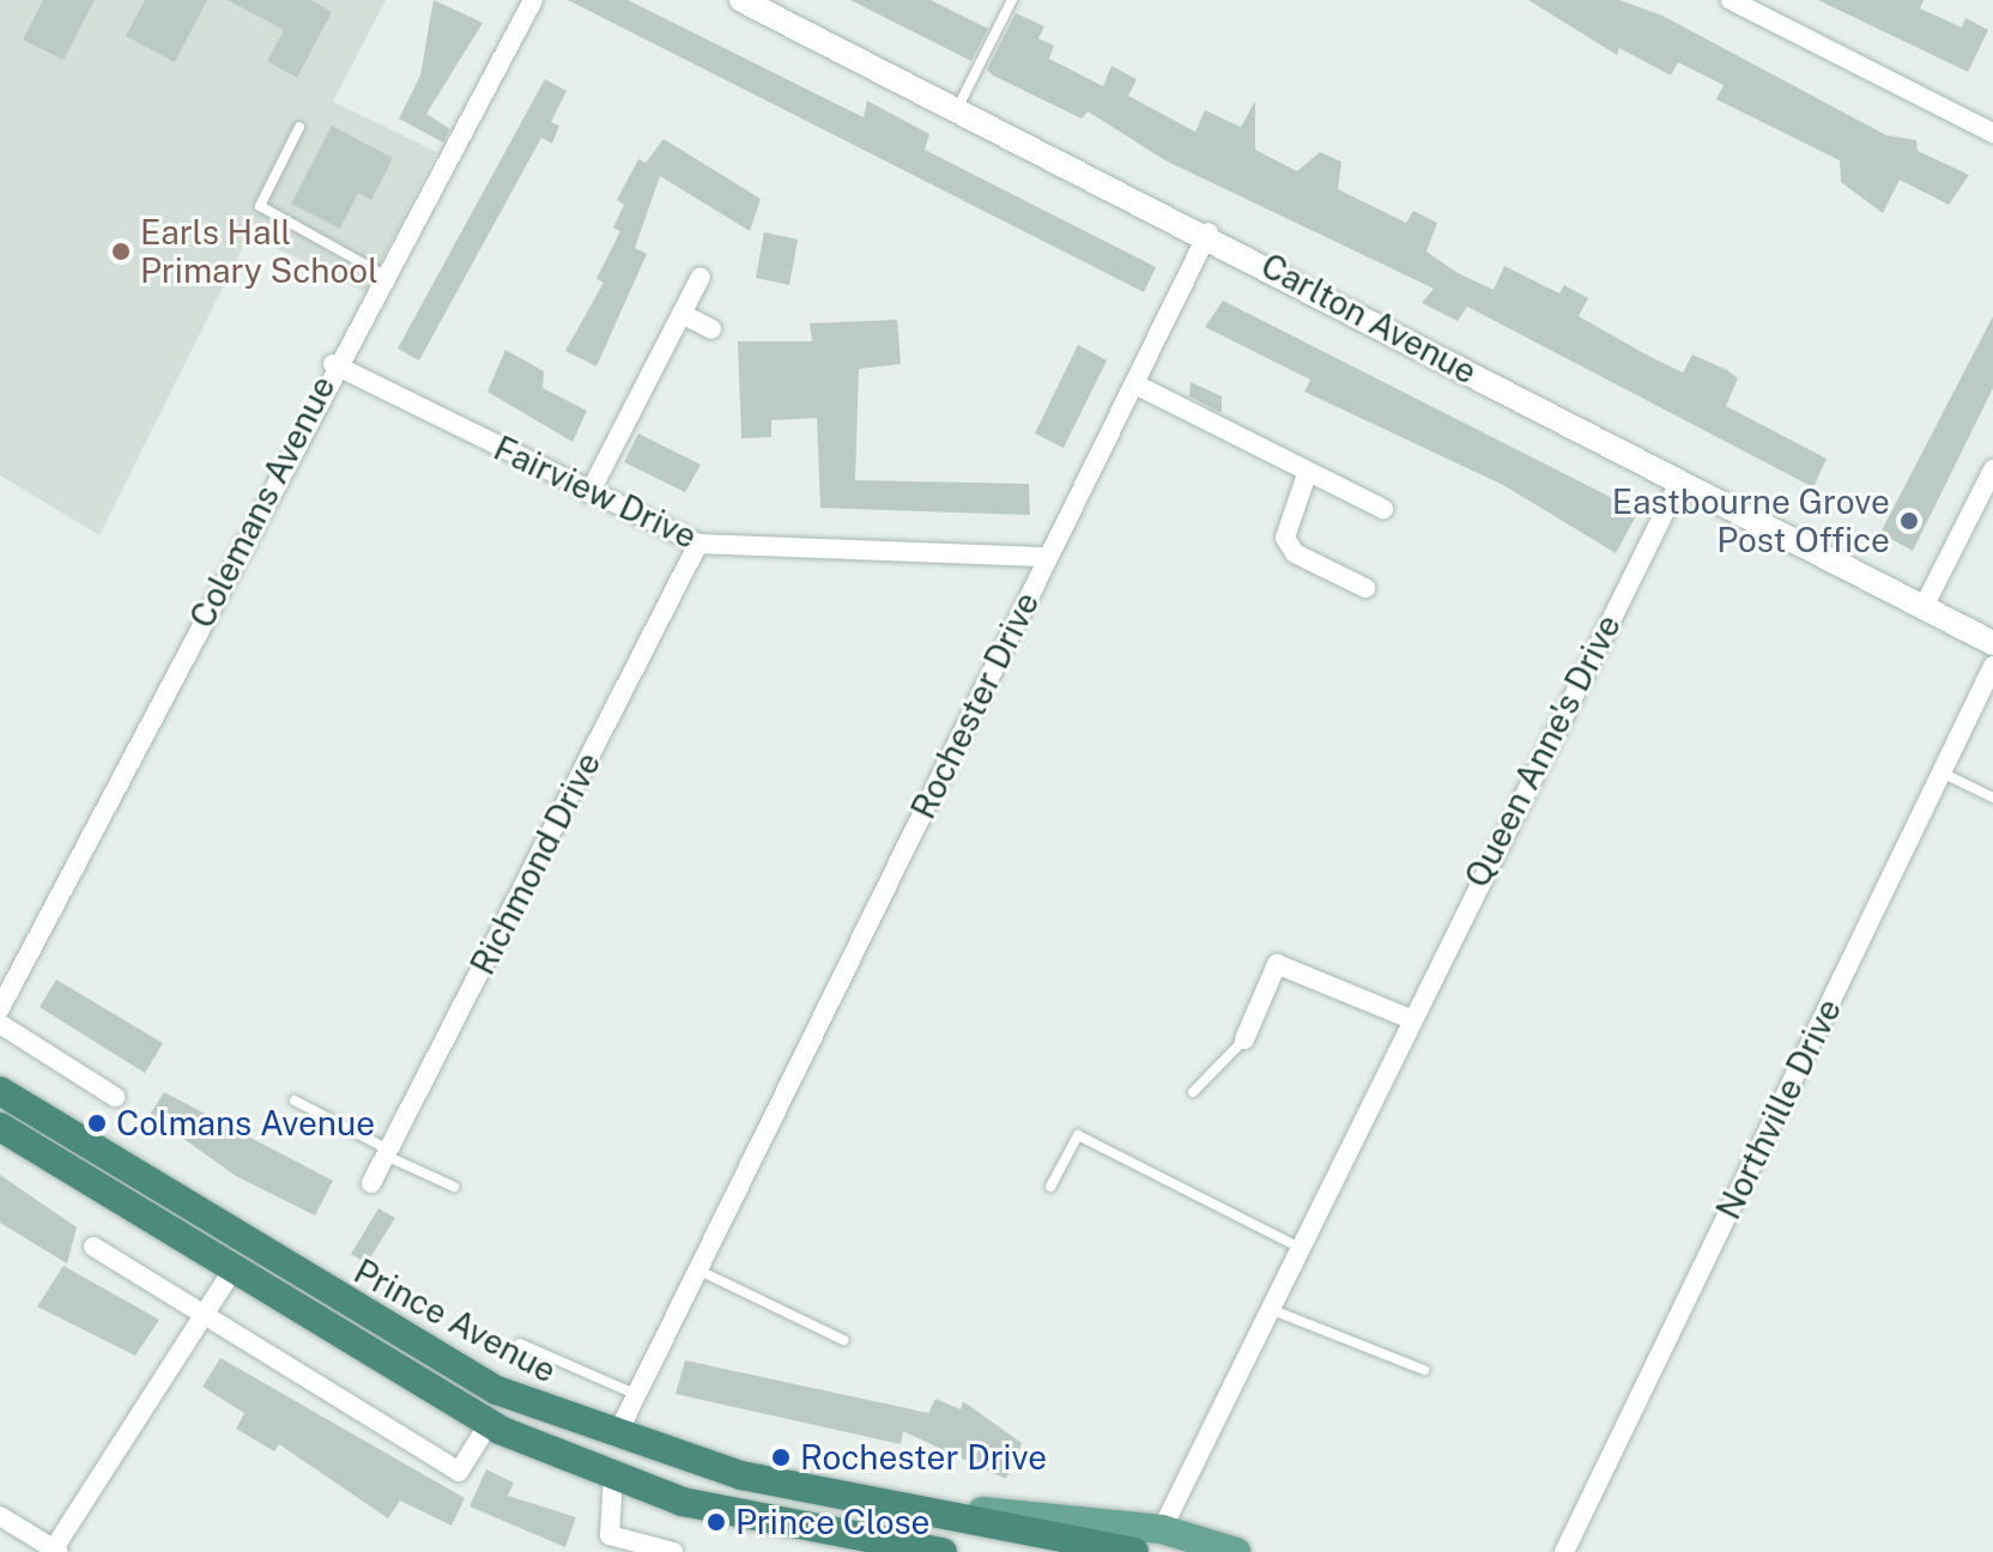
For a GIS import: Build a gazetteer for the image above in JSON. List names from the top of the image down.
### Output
{
  "streets": {
    "highway": ["Prince Avenue"],
    "street": [
      "Carlton Avenue",
      "Fairview Drive",
      "Colemans Avenue",
      "Rochester Drive",
      "Queen Anne's Drive",
      "Richmond Drive",
      "Northville Drive"
    ]
  },
  "crossings": [
    ["Carlton Avenue", "Rochester Drive"],
    ["Carlton Avenue", "Queen Anne's Drive"],
    ["Fairview Drive", "Colemans Avenue"],
    ["Fairview Drive", "Rochester Drive"],
    ["Fairview Drive", "Richmond Drive"],
    ["Rochester Drive", "Prince Avenue"],
    ["Queen Anne's Drive", "Prince Avenue"]
  ],
  "places": [
    "Earls Hall Primary School",
    "Eastbourne Grove Post Office",
    "Colmans Avenue",
    "Rochester Drive",
    "Prince Close"
  ]
}
